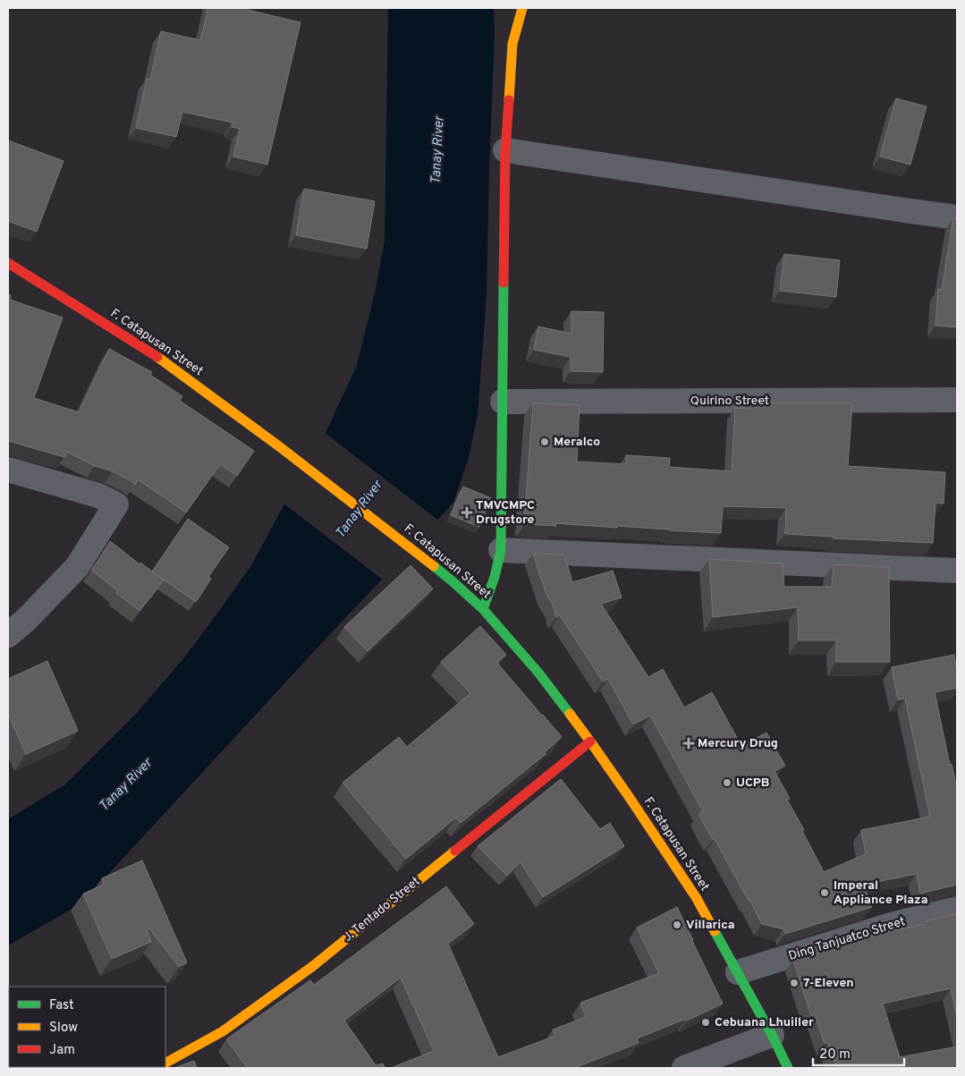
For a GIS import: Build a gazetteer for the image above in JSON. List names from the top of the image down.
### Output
{
  "streets": {
    "main road": ["F. Catapusan Street", "J. Tentado Street"],
    "street": ["Quirino Street", "Ding Tanjuatco Street"]
  },
  "crossings": [
    ["F. Catapusan Street", "J. Tentado Street"],
    ["F. Catapusan Street", "Ding Tanjuatco Street"]
  ],
  "water": ["Tanay River"],
  "places": {
    "other": [
      "Meralco",
      "UCPB",
      "Imperal Appliance Plaza",
      "Villarica",
      "7-Eleven",
      "Cebuana Lhuiller"
    ],
    "health": ["TMVCMPC Drugstore", "Mercury Drug"]
  },
  "legend": ["Fast", "Slow", "Jam"],
  "scale_bar": "20 m"
}
